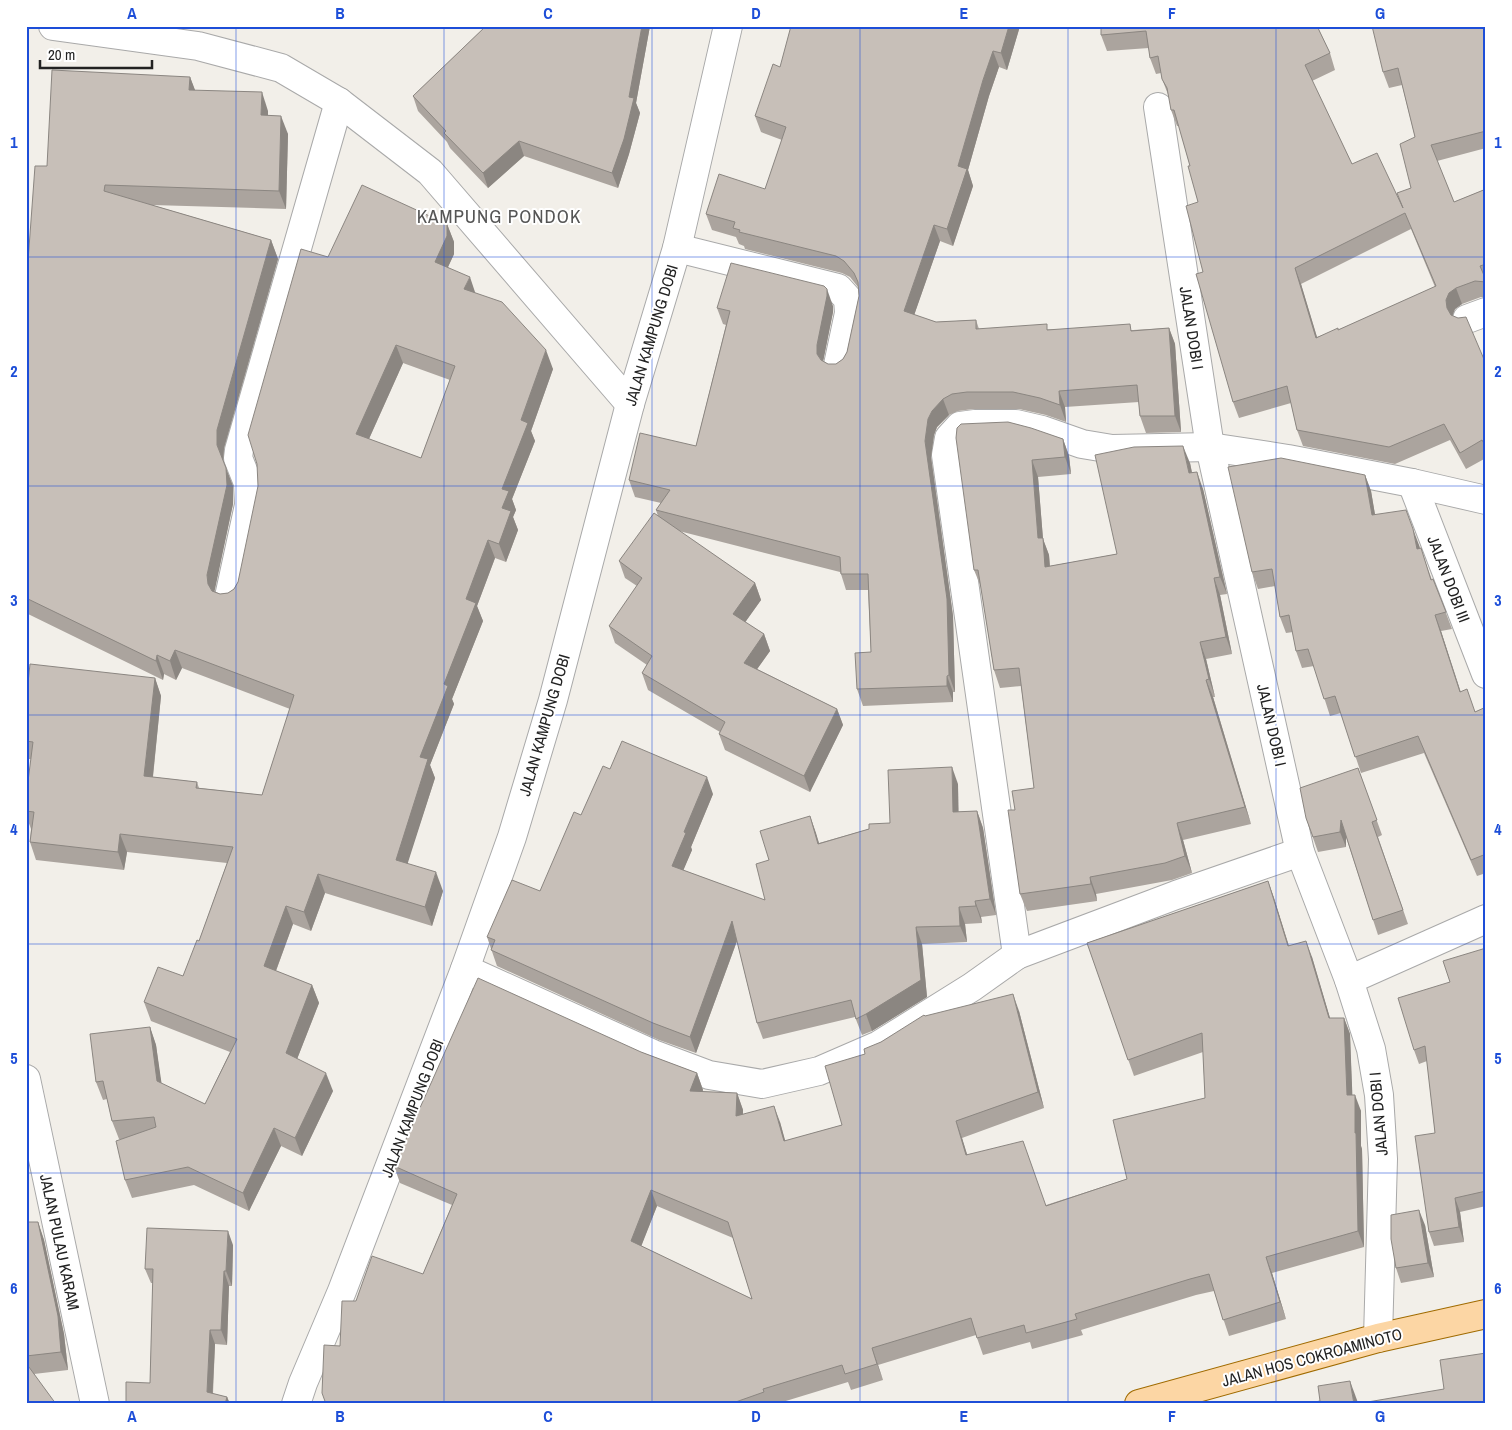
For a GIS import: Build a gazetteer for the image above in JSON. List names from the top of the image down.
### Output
{
  "streets": {
    "main road": ["JALAN HOS COKROAMINOTO"],
    "street": [
      "JALAN DOBI I",
      "JALAN KAMPUNG DOBI",
      "JALAN DOBI III",
      "JALAN PULAU KARAM"
    ]
  },
  "crossings": [
    ["JALAN DOBI I", "JALAN HOS COKROAMINOTO"]
  ],
  "districts": ["KAMPUNG PONDOK"],
  "scale_bar": "20 m",
  "grid": {
    "columns": [
      "A",
      "B",
      "C",
      "D",
      "E",
      "F",
      "G"
    ],
    "rows": [
      "1",
      "2",
      "3",
      "4",
      "5",
      "6"
    ]
  }
}
